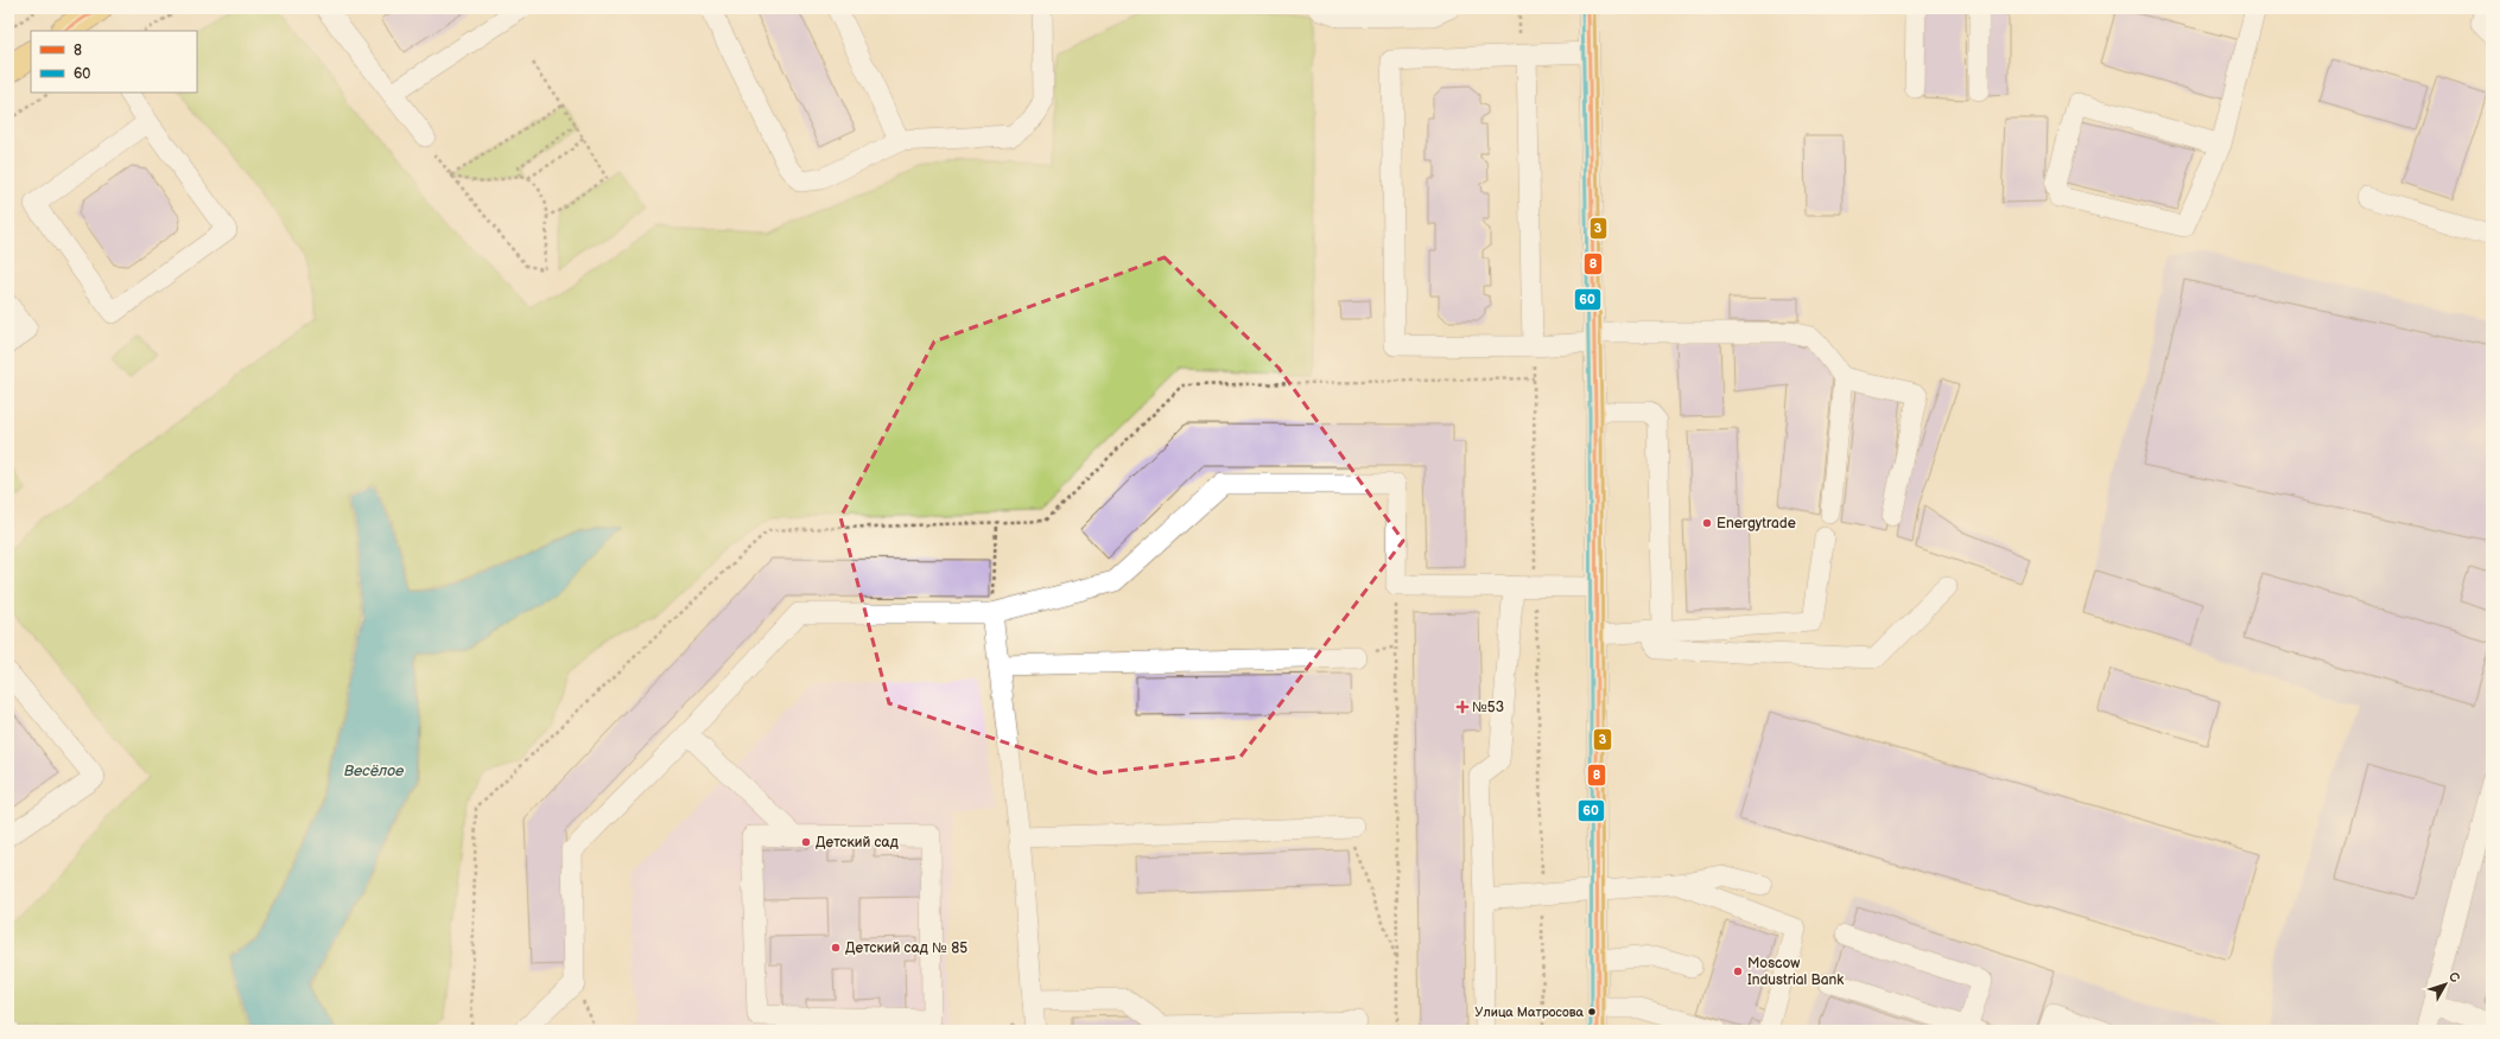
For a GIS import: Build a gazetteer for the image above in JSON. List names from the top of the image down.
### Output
{
  "water": ["Весёлое"],
  "places": {
    "other": [
      "Energytrade",
      "Детский сад",
      "Детский сад № 85",
      "Moscow Industrial Bank",
      "Улица Матросова"
    ],
    "health": ["№53"]
  },
  "lines": ["transit line 8", "transit line 60", "transit line 3"],
  "legend": ["8", "60"],
  "north": "top right"
}
